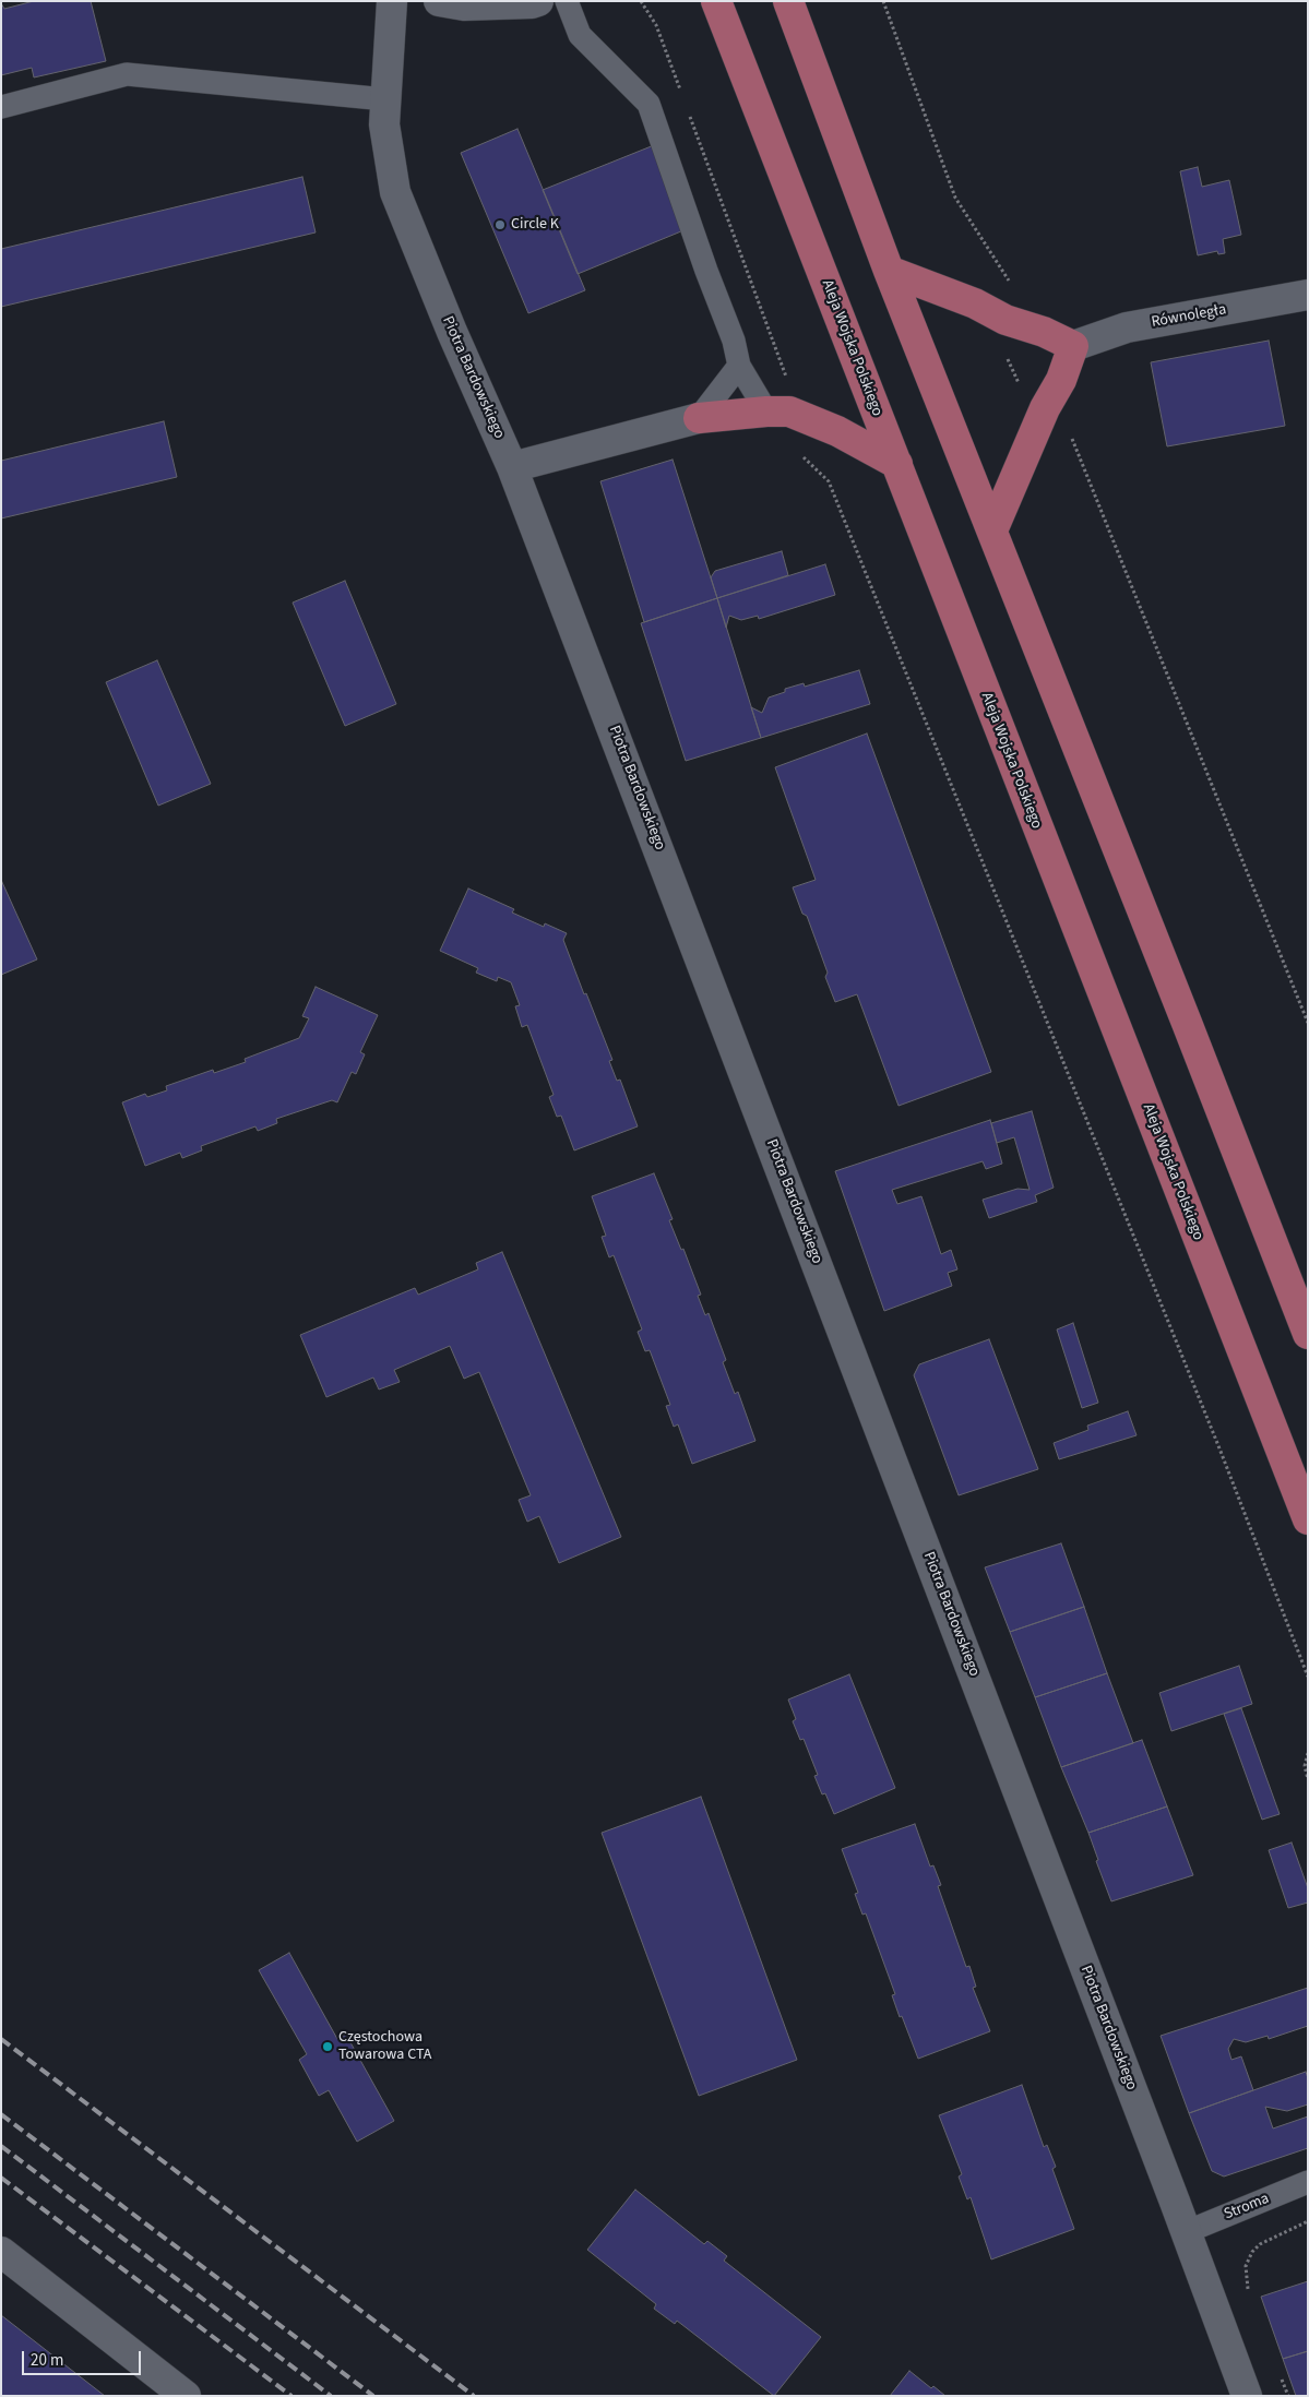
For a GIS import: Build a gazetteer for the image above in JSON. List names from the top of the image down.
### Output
{
  "streets": {
    "main road": ["Aleja Wojska Polskiego"],
    "street": ["Równoległa", "Piotra Bardowskiego"],
    "lane": ["Stroma"]
  },
  "crossings": [
    ["Piotra Bardowskiego", "Stroma"]
  ],
  "places": ["Circle K", "Częstochowa Towarowa CTA"],
  "scale_bar": "20 m"
}
